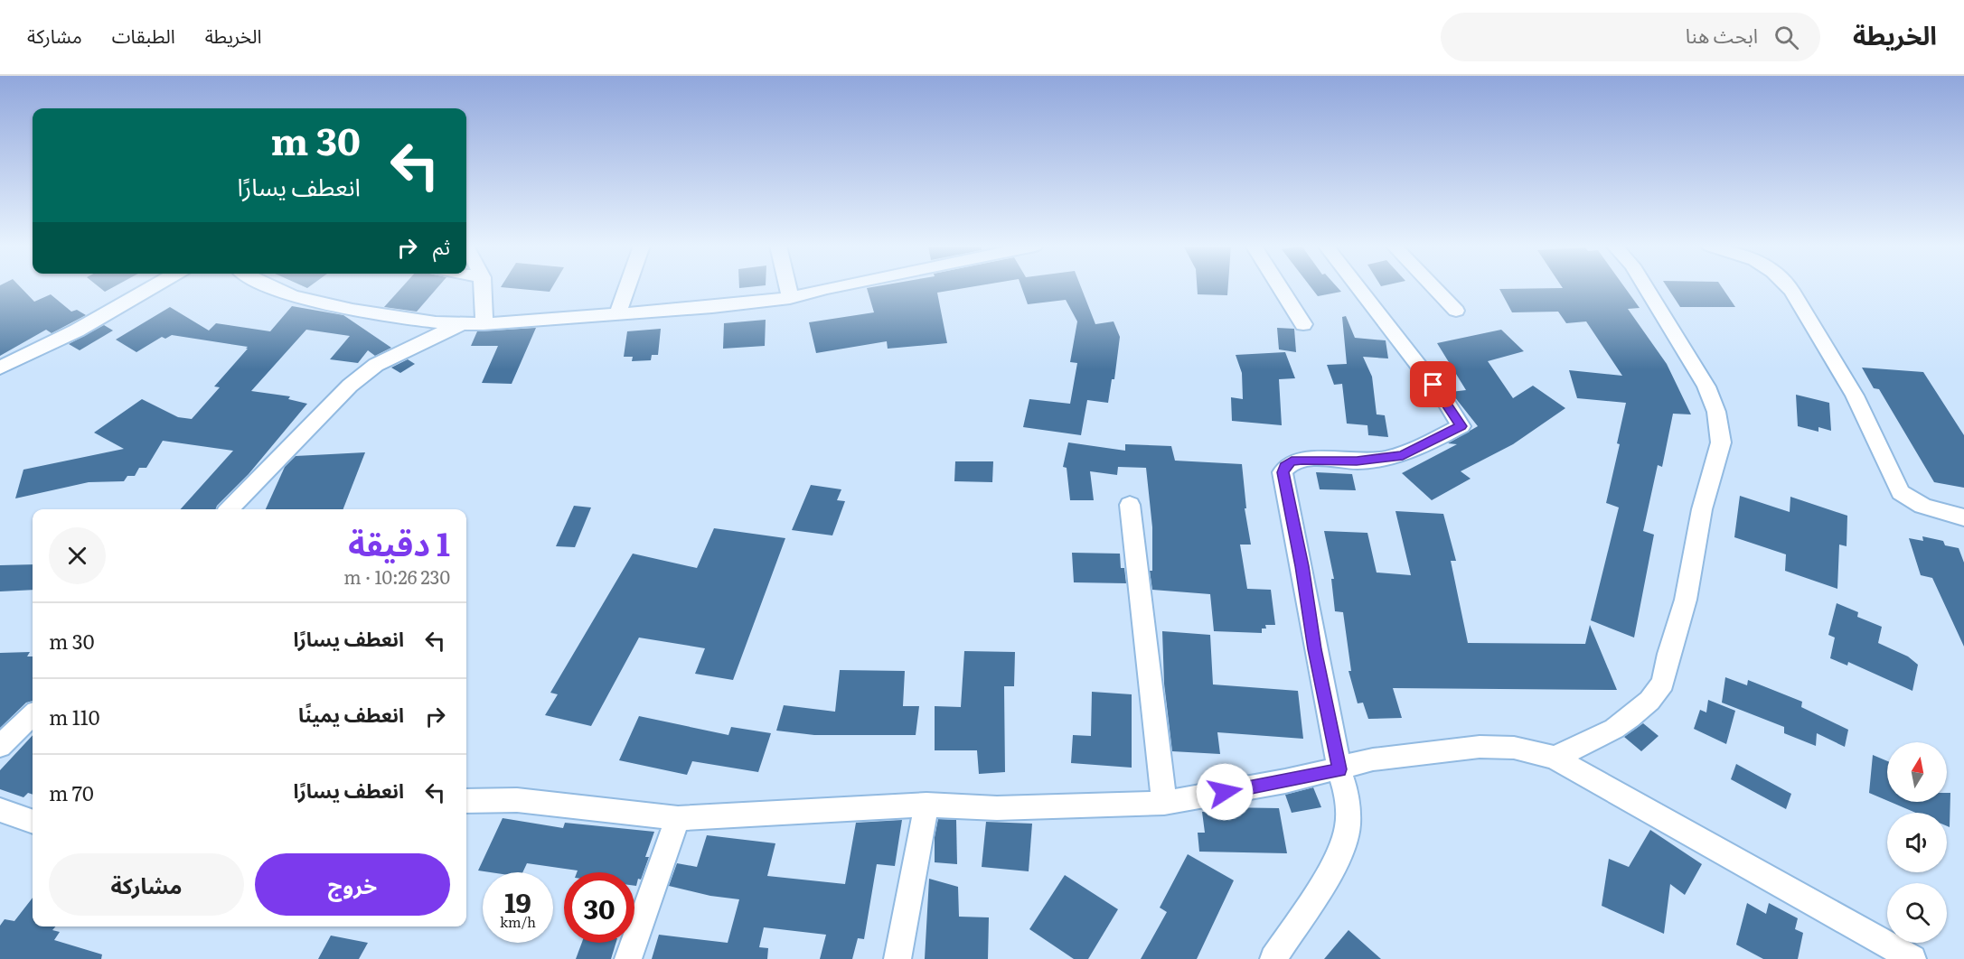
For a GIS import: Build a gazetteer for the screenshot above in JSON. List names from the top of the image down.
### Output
{
  "north": "top",
  "page": {
    "header": "الخريطة",
    "search": "ابحث هنا",
    "nav": ["الخريطة", "الطبقات", "مشاركة"],
    "turn": ["30 m", "انعطف يسارًا"],
    "then": "ثم",
    "heading": ["1 دقيقة", "230 m · 10:26"],
    "list": [
      {
        "name": "انعطف يسارًا",
        "value": "30 m"
      },
      {
        "name": "انعطف يمينًا",
        "value": "110 m"
      },
      {
        "name": "انعطف يسارًا",
        "value": "70 m"
      }
    ],
    "buttons": ["خروج", "مشاركة"],
    "speed": "19 km/h",
    "limit": "30"
  }
}
